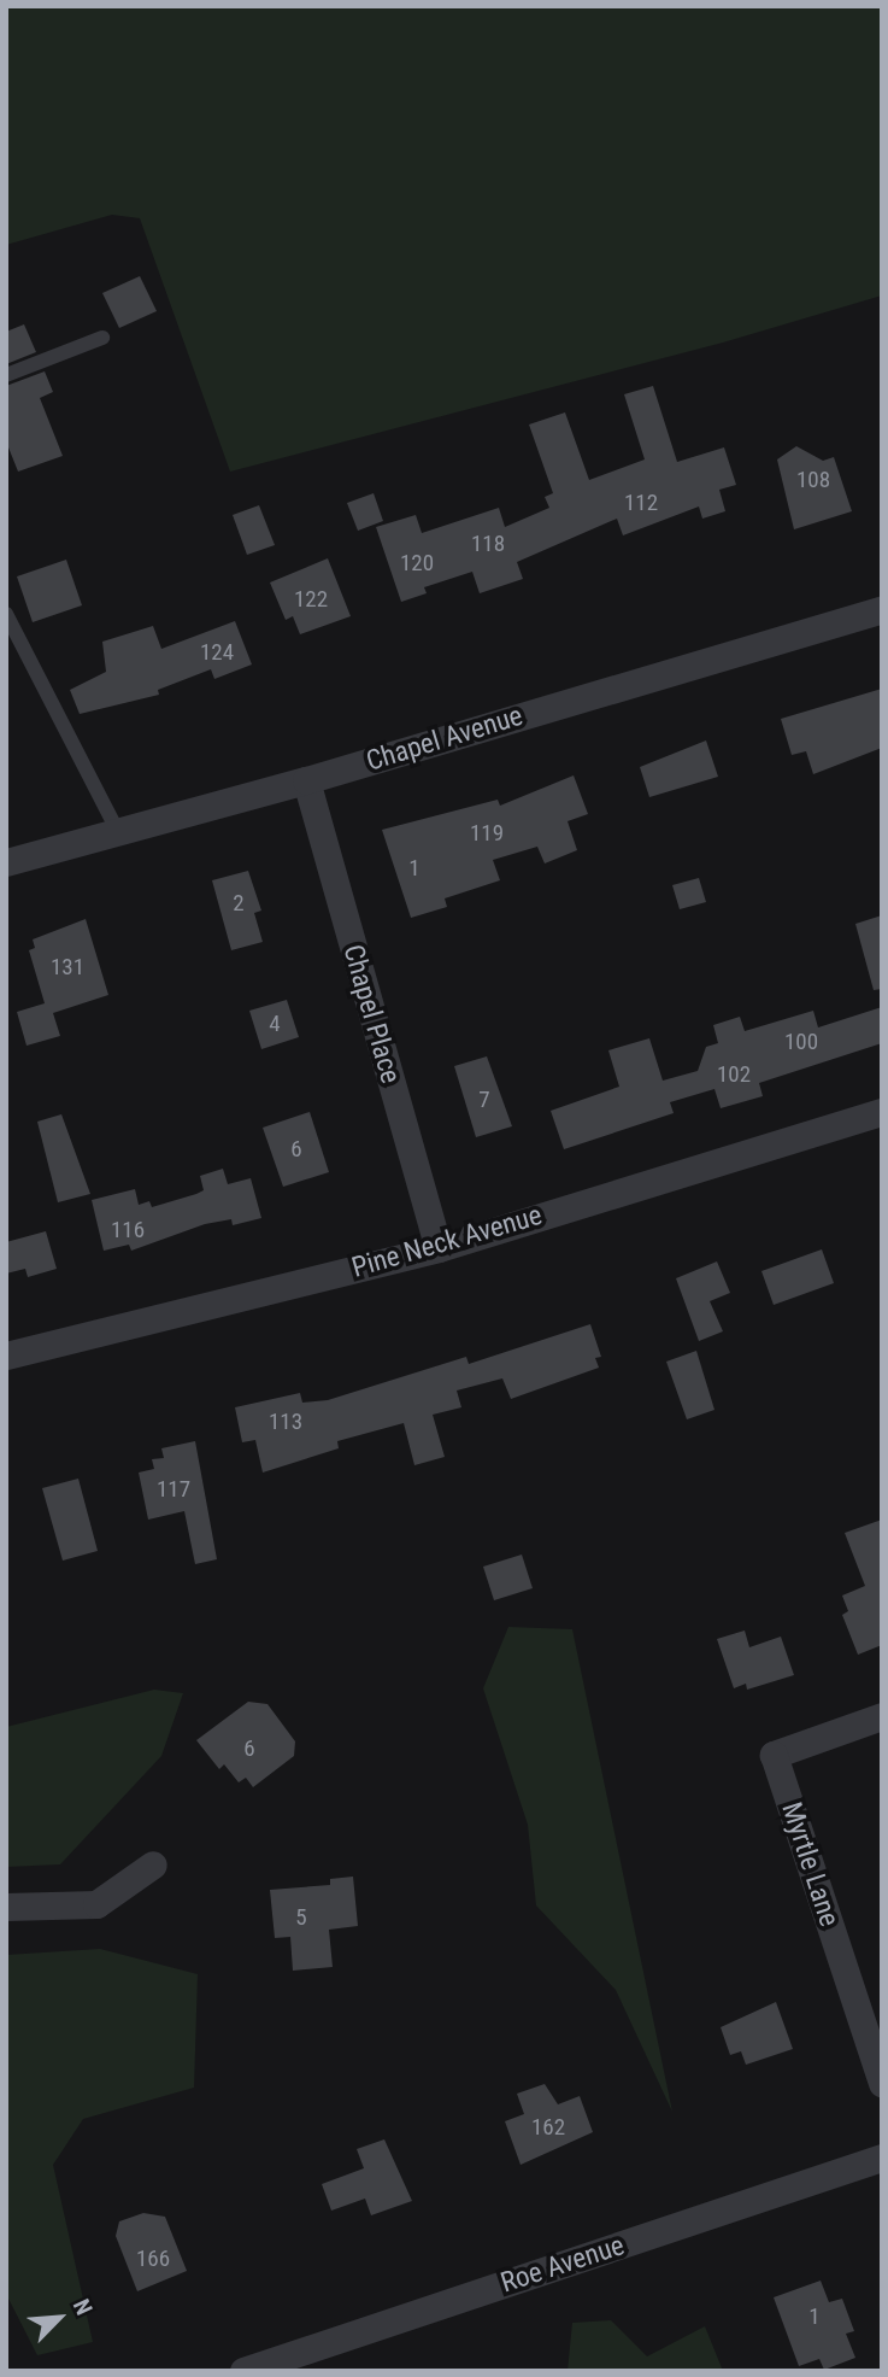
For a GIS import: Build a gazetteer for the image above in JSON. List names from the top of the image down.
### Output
{
  "streets": {
    "street": [
      "Chapel Avenue",
      "Chapel Place",
      "Pine Neck Avenue",
      "Myrtle Lane",
      "Roe Avenue"
    ]
  },
  "crossings": [
    ["Chapel Avenue", "Chapel Place"],
    ["Chapel Place", "Pine Neck Avenue"]
  ],
  "house_numbers": [
    "108",
    "112",
    "118",
    "120",
    "122",
    "124",
    "119",
    "1",
    "2",
    "131",
    "4",
    "100",
    "102",
    "7",
    "6",
    "116",
    "113",
    "117",
    "6",
    "5",
    "162",
    "166",
    "1"
  ],
  "north": "top right"
}
